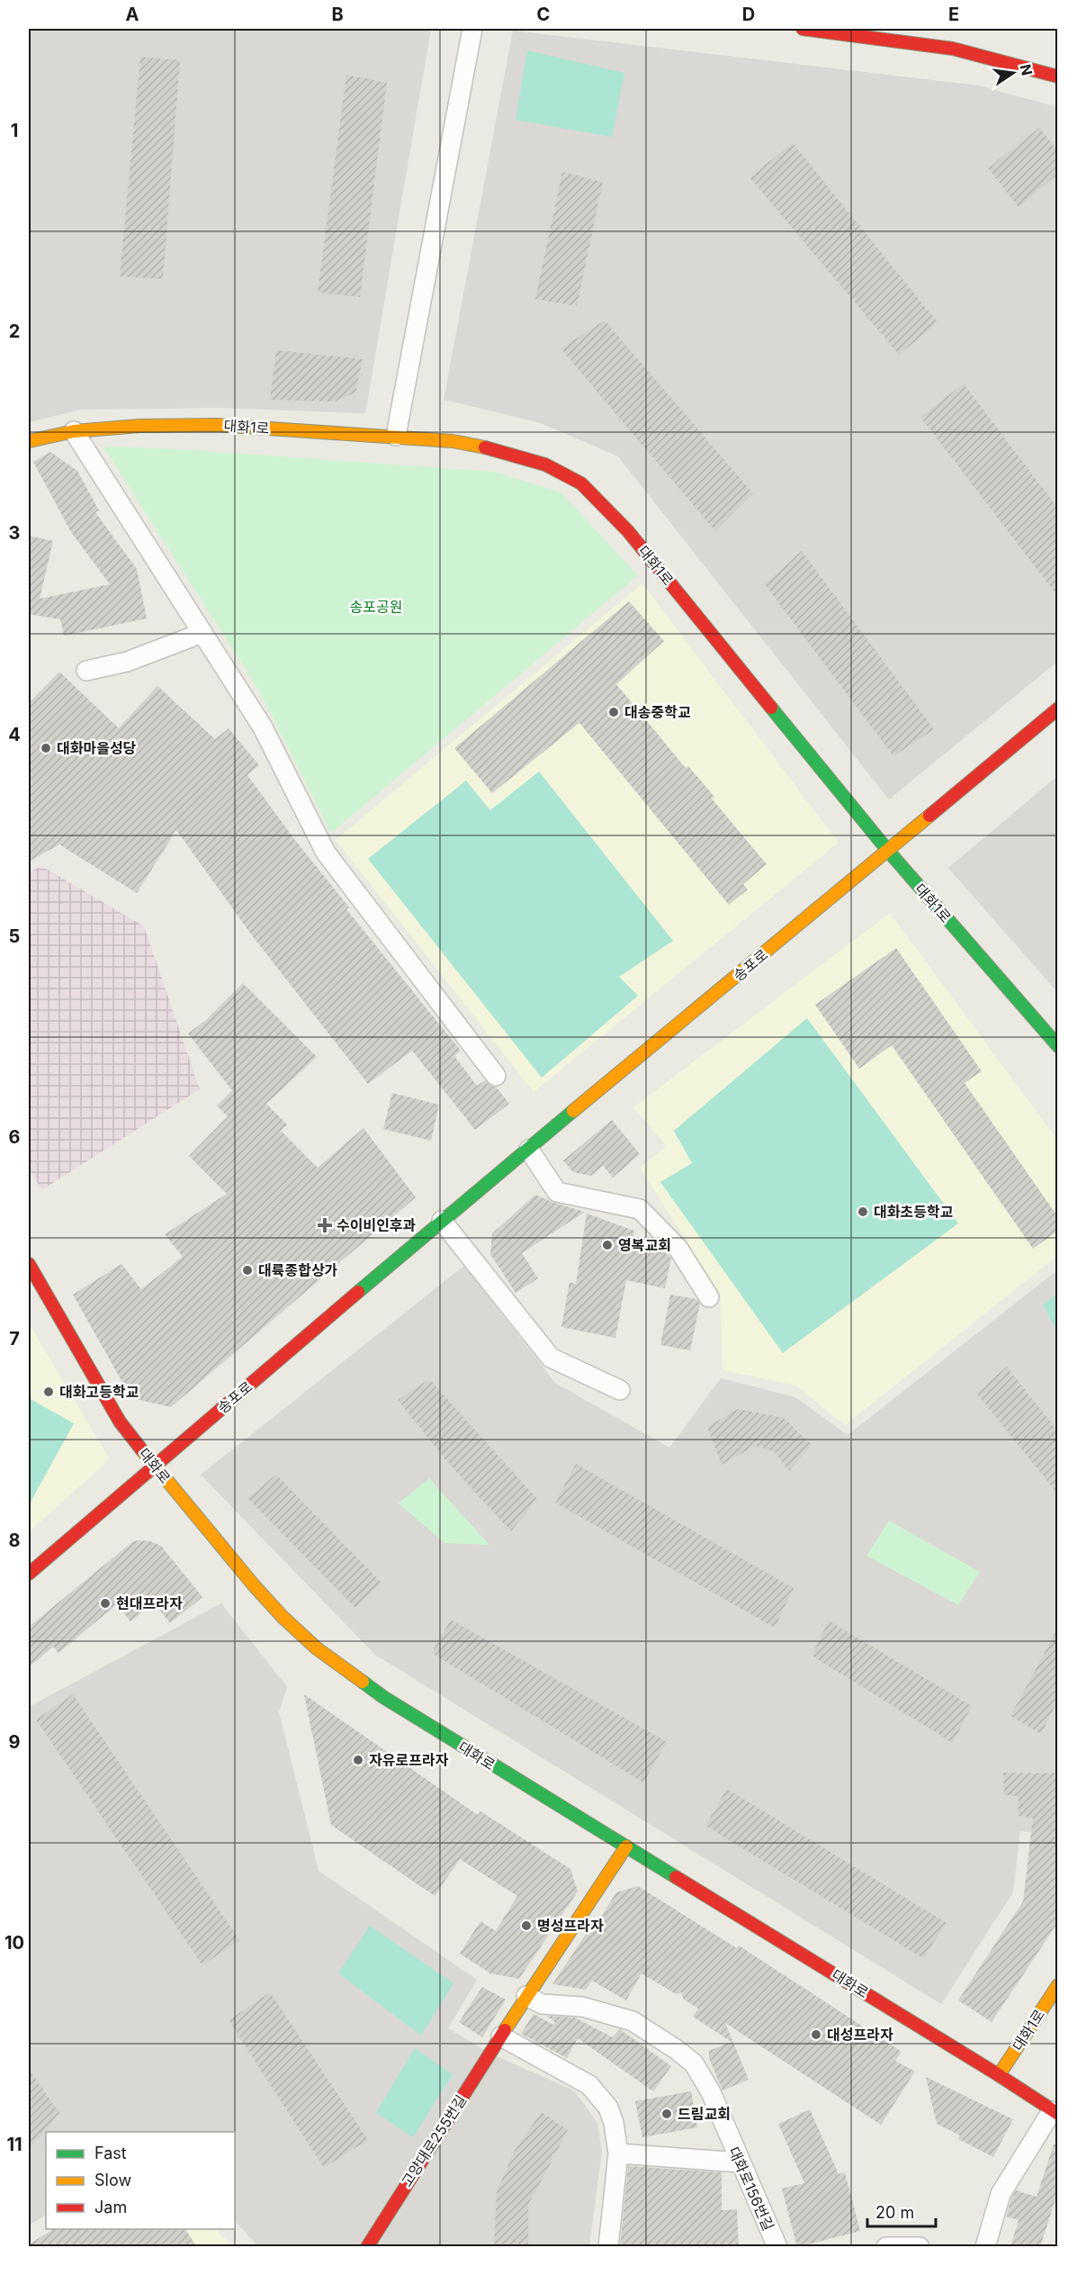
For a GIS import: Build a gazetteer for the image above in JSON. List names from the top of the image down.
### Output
{
  "streets": {
    "street": [
      "대화1로",
      "송포로",
      "대화로",
      "고양대로255번길",
      "대화로156번길"
    ]
  },
  "crossings": [
    ["대화1로", "송포로"],
    ["대화1로", "대화로"],
    ["송포로", "대화로"],
    ["대화로", "고양대로255번길"],
    ["고양대로255번길", "대화로156번길"]
  ],
  "parks": ["송포공원"],
  "places": {
    "other": [
      "대송중학교",
      "대화마을성당",
      "대화초등학교",
      "영복교회",
      "대륙종합상가",
      "대화고등학교",
      "현대프라자",
      "자유로프라자",
      "명성프라자",
      "대성프라자",
      "드림교회"
    ],
    "health": ["수이비인후과"]
  },
  "legend": ["Fast", "Slow", "Jam"],
  "scale_bar": "20 m",
  "north": "right",
  "grid": {
    "columns": [
      "A",
      "B",
      "C",
      "D",
      "E"
    ],
    "rows": [
      "1",
      "2",
      "3",
      "4",
      "5",
      "6",
      "7",
      "8",
      "9",
      "10",
      "11"
    ]
  }
}
